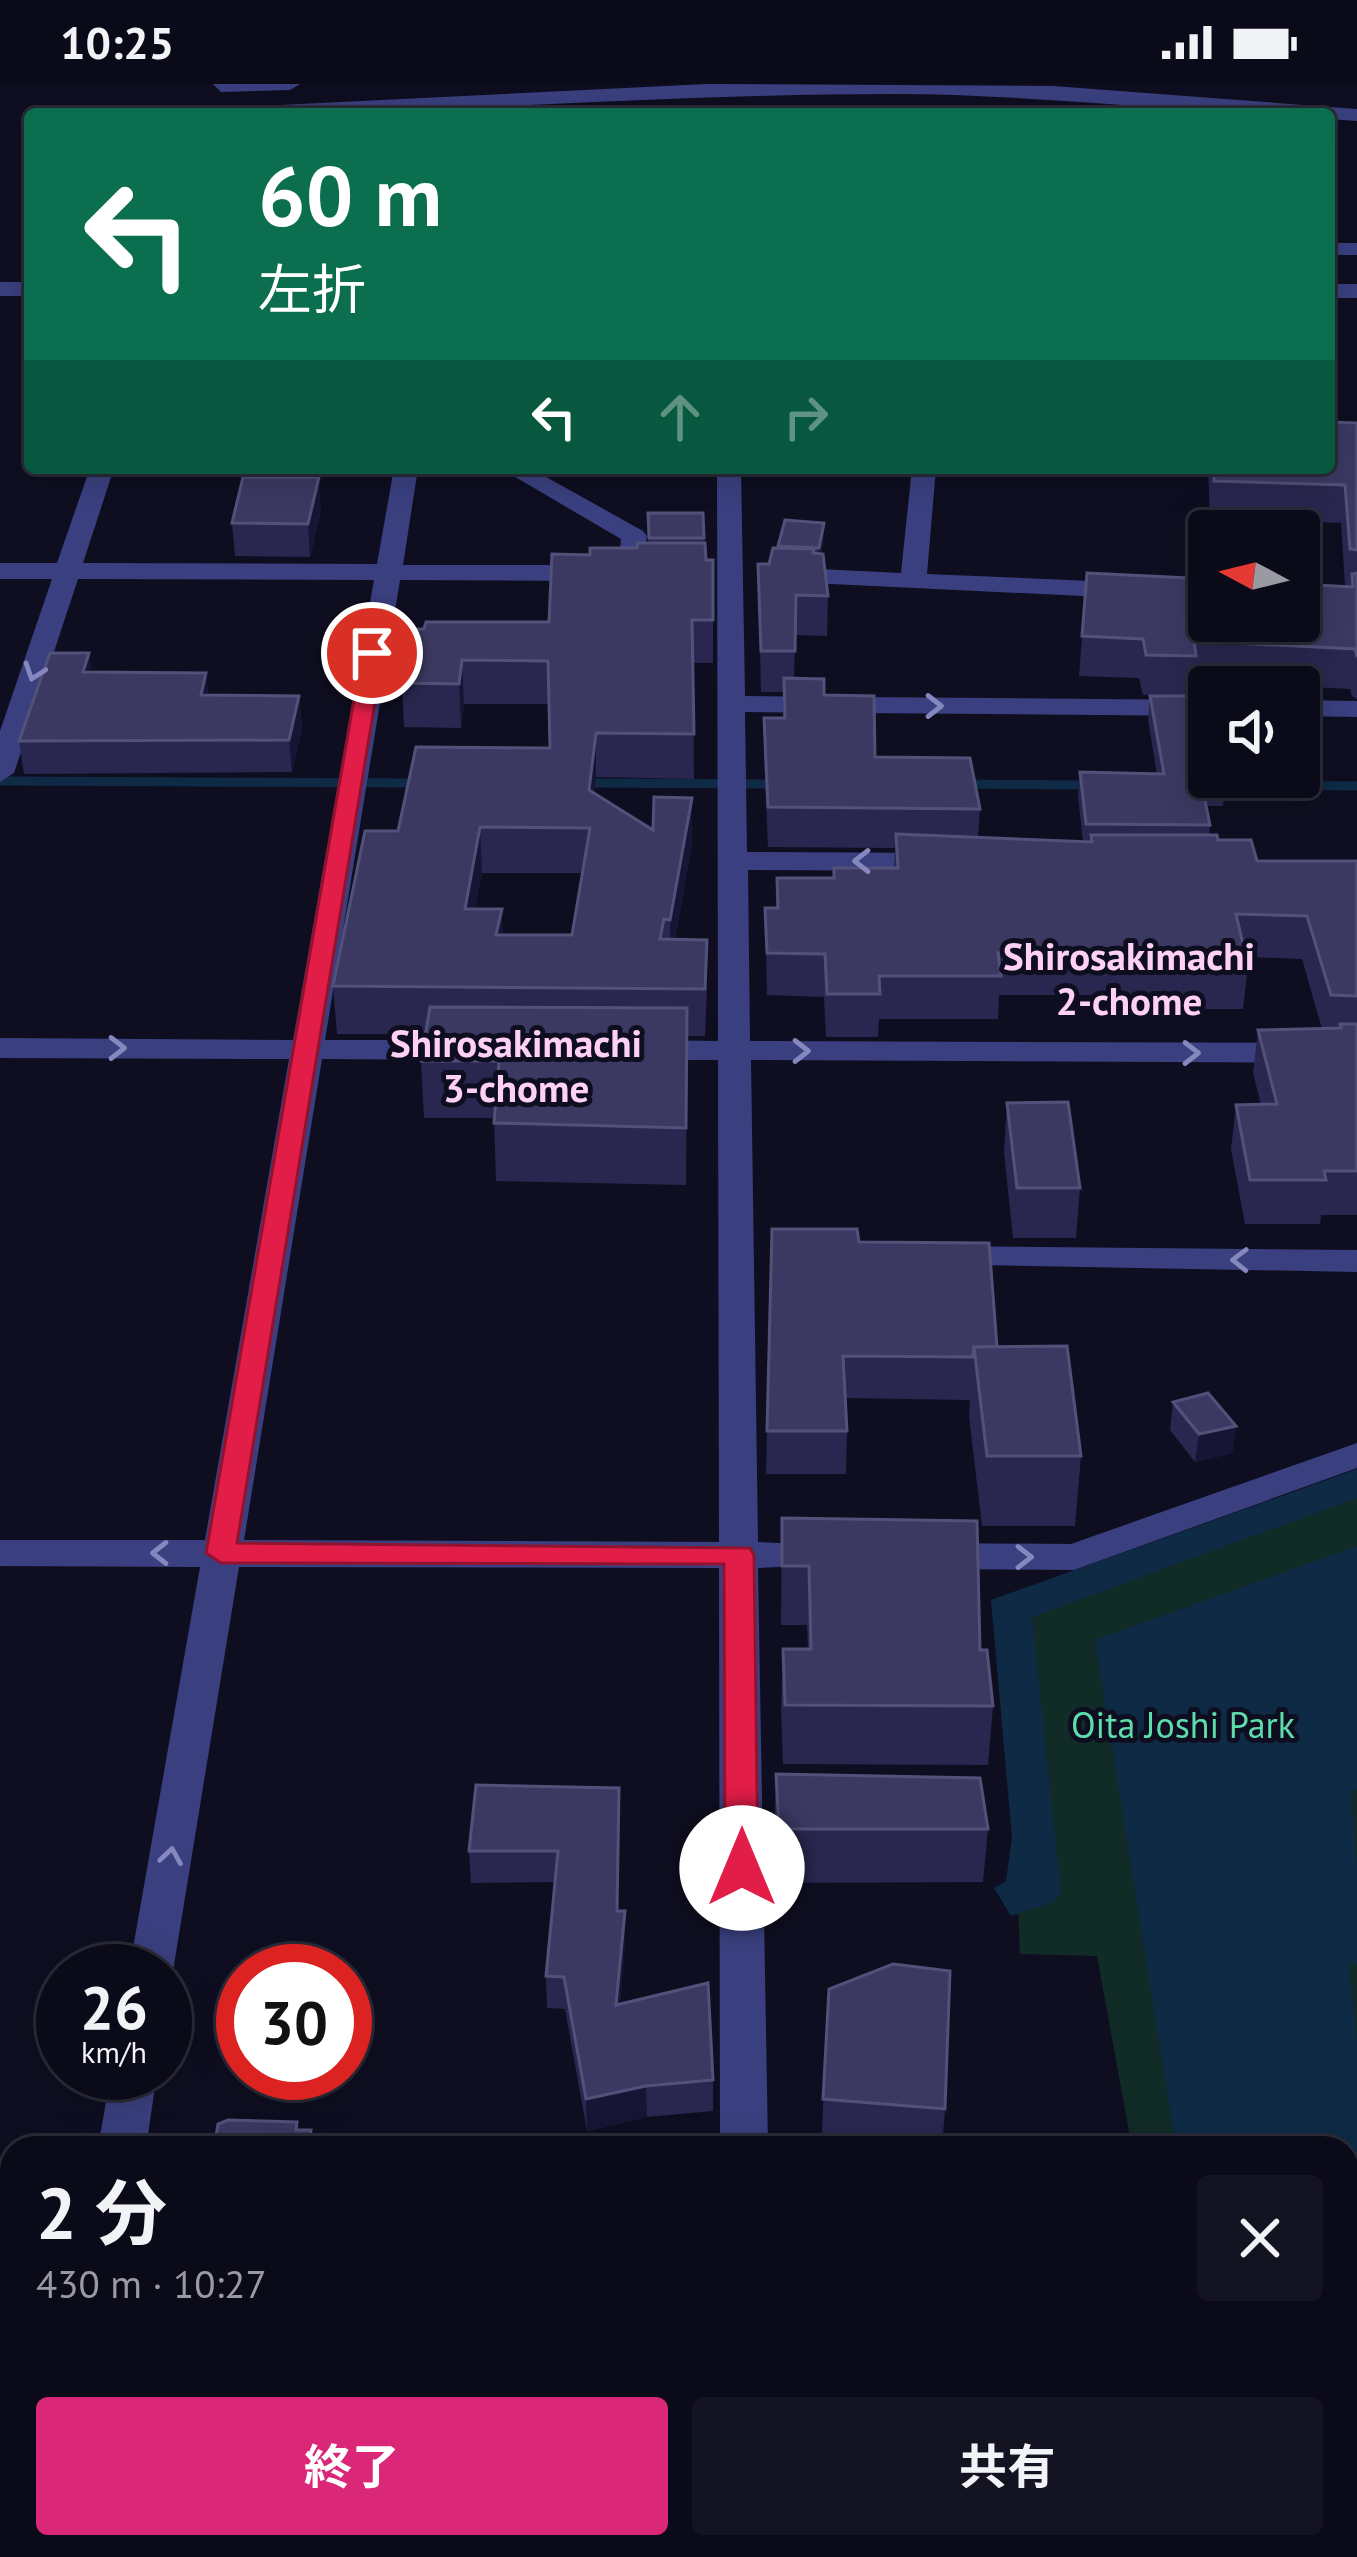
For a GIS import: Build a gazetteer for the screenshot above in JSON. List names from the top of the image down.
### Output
{
  "districts": ["Shirosakimachi 2-chome", "Shirosakimachi 3-chome"],
  "parks": ["Oita Joshi Park"],
  "north": "left",
  "page": {
    "status": "10:25",
    "turn": ["60 m", "左折"],
    "speed": "26 km/h",
    "limit": "30",
    "heading": ["2 分", "430 m · 10:27"],
    "buttons": ["終了", "共有"]
  }
}
